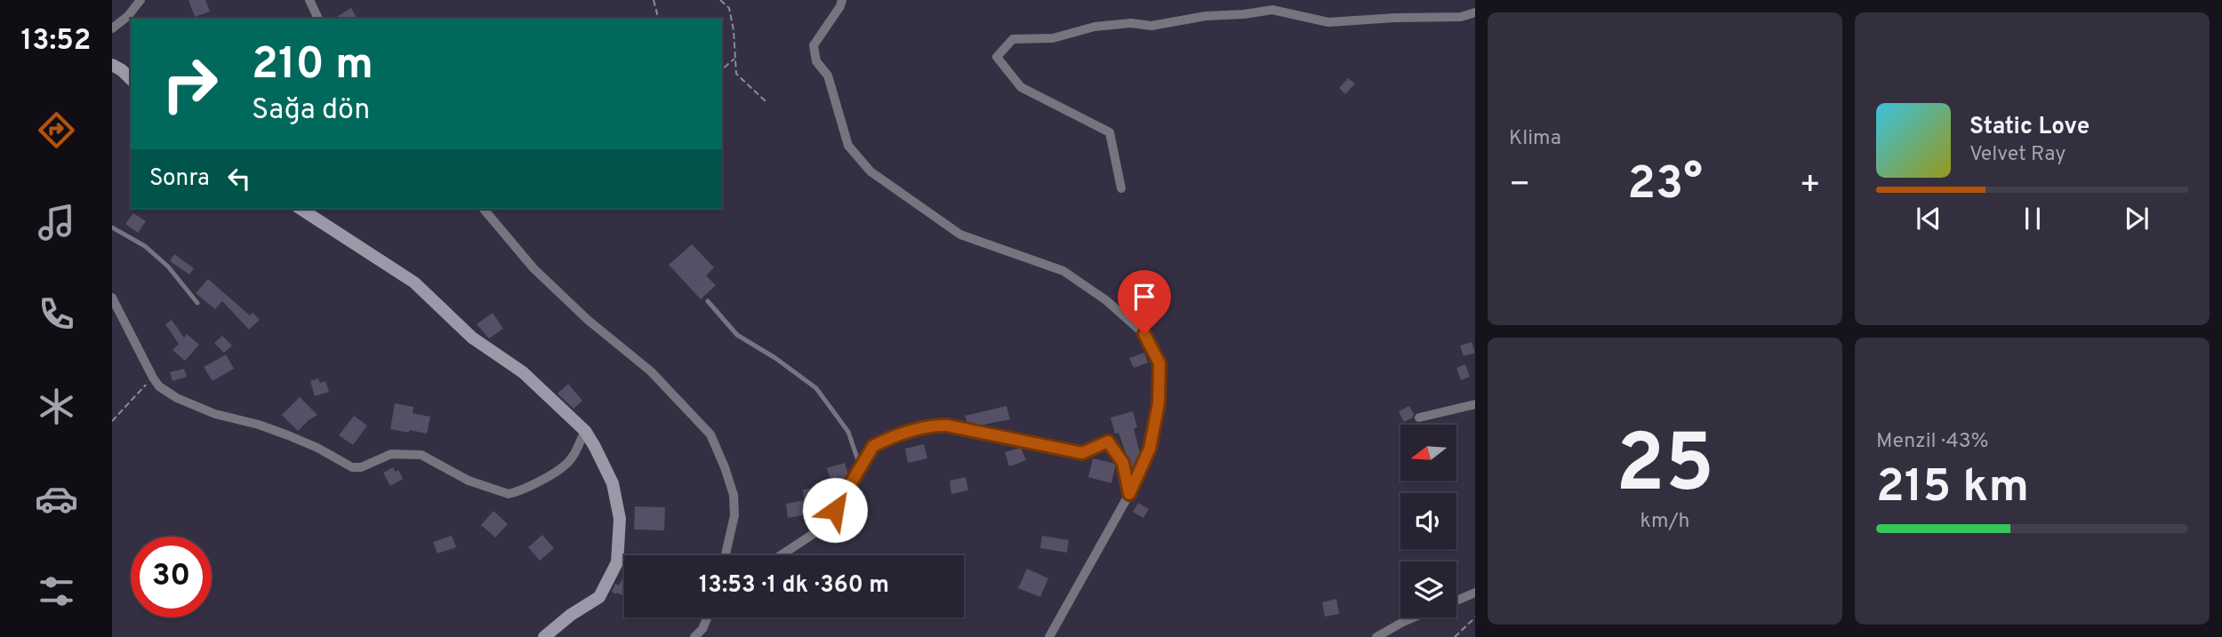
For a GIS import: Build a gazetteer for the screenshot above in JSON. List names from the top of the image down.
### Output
{
  "north": "left",
  "page": {
    "tabs": "13:52",
    "tile": [
      "Klima",
      ["25", "km/h"],
      ["Menzil · 43%", "215 km"]
    ],
    "turn": ["210 m", "Sağa dön"],
    "song": ["Static Love", "Velvet Ray"],
    "then": "Sonra",
    "heat": ["−", "23°", "+"],
    "limit": "30",
    "trip": "13:53 · 1 dk · 360 m"
  }
}
